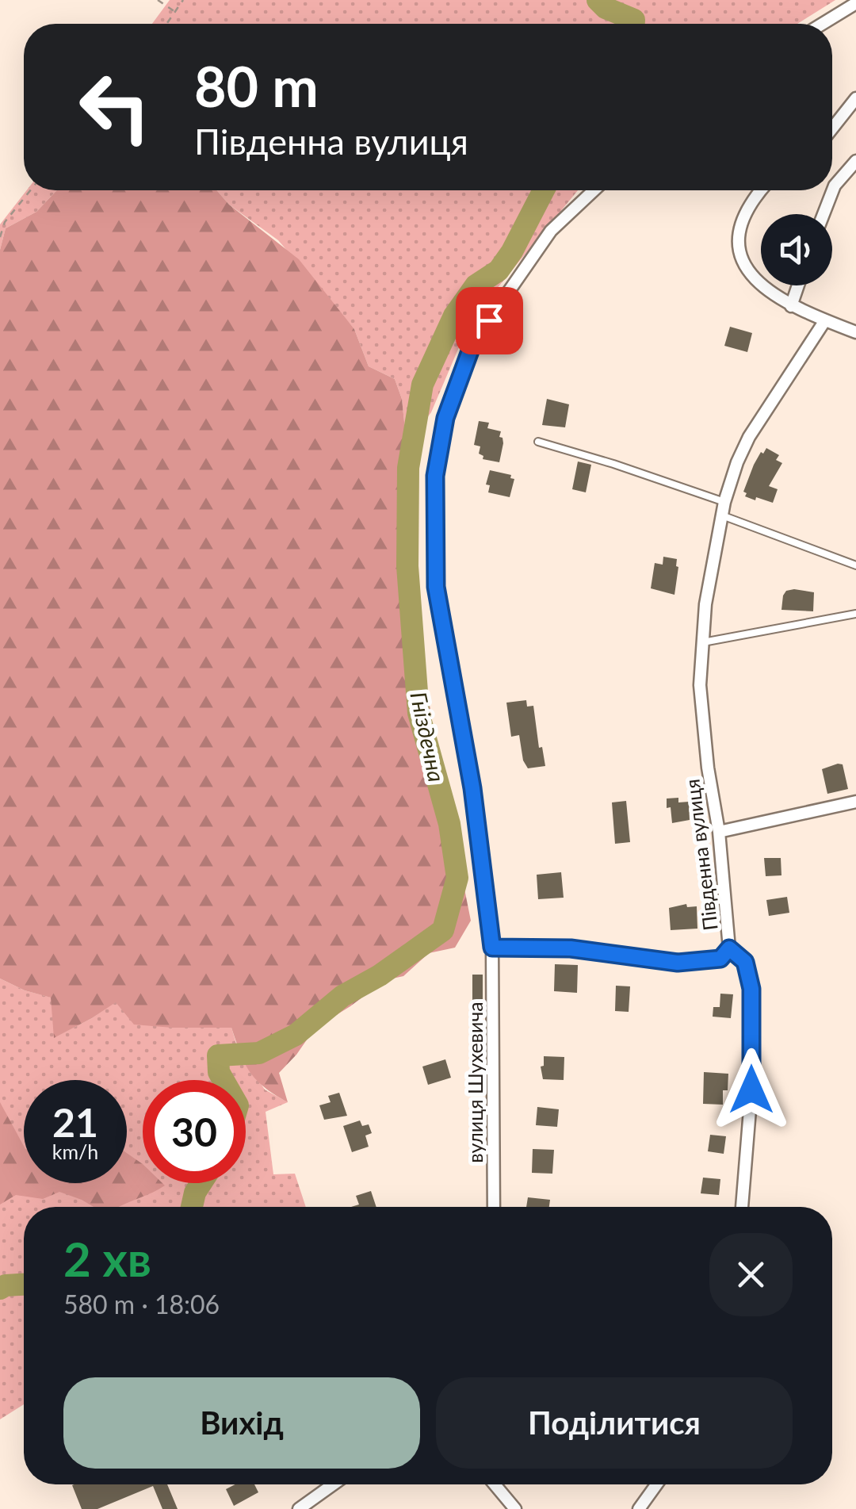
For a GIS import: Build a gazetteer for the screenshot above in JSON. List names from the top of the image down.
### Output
{
  "streets": {
    "street": ["Південна вулиця", "вулиця Шухевича"]
  },
  "crossings": [
    ["Південна вулиця", "вулиця Шухевича"]
  ],
  "water": ["Гніздечна"],
  "page": {
    "turn": ["80 m", "Південна вулиця"],
    "speed": "21 km/h",
    "limit": "30",
    "heading": ["2 хв", "580 m · 18:06"],
    "buttons": ["Вихід", "Поділитися"]
  }
}
